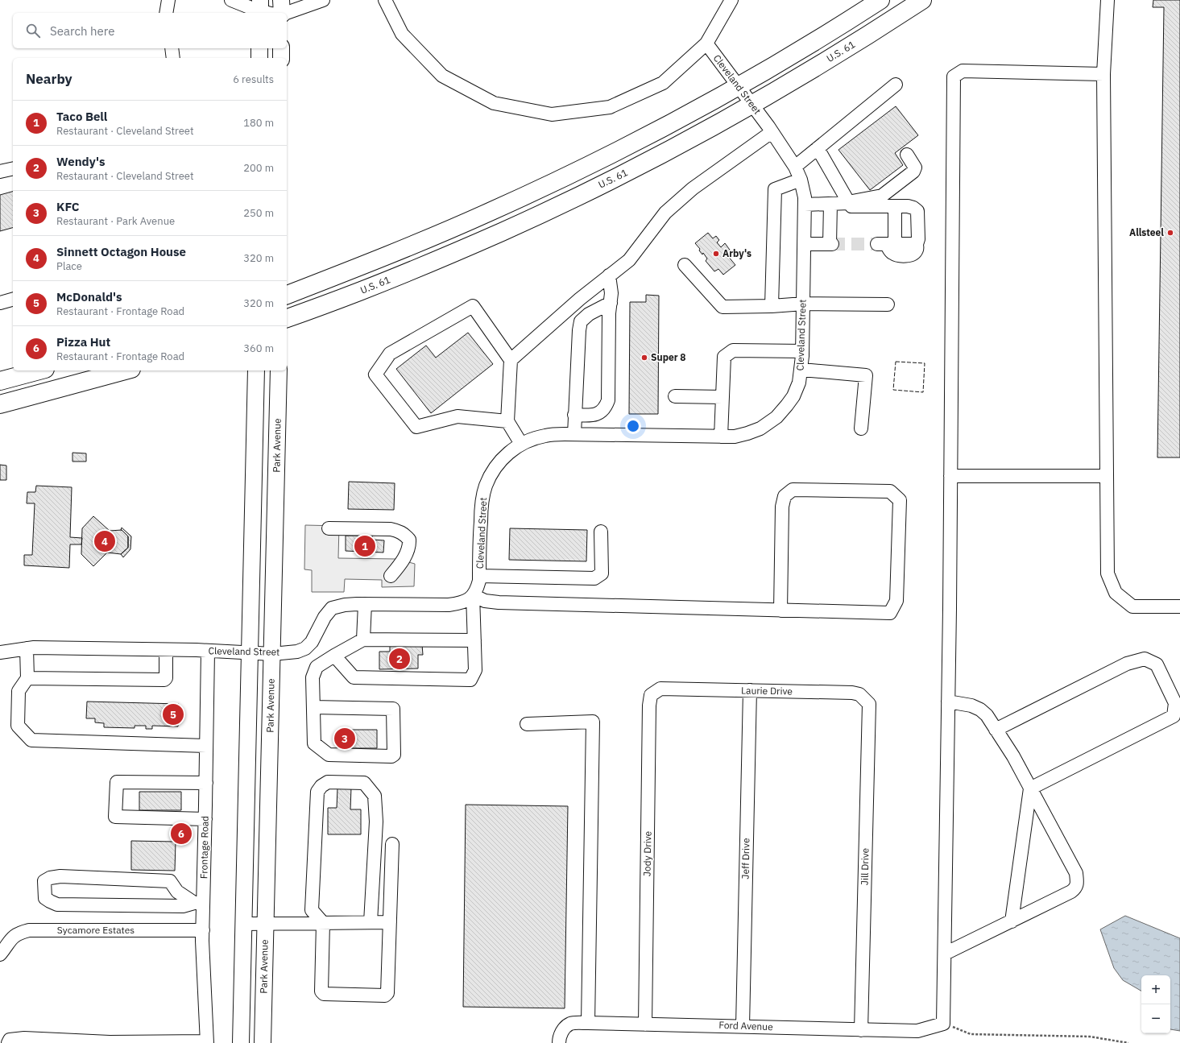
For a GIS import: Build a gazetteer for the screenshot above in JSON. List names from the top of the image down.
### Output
{
  "streets": {
    "highway": ["U.S. 61"],
    "main road": ["Park Avenue"],
    "street": [
      "Cleveland Street",
      "Laurie Drive",
      "Frontage Road",
      "Jody Drive",
      "Jeff Drive",
      "Jill Drive",
      "Sycamore Estates",
      "Ford Avenue"
    ]
  },
  "crossings": [
    ["U.S. 61", "Cleveland Street"],
    ["Cleveland Street", "Park Avenue"],
    ["Cleveland Street", "Frontage Road"],
    ["Laurie Drive", "Jody Drive"],
    ["Laurie Drive", "Jeff Drive"],
    ["Laurie Drive", "Jill Drive"],
    ["Frontage Road", "Sycamore Estates"],
    ["Jody Drive", "Ford Avenue"],
    ["Jeff Drive", "Ford Avenue"],
    ["Jill Drive", "Ford Avenue"]
  ],
  "places": ["Allsteel", "Arby's", "Super 8"],
  "page": {
    "search": "Search here",
    "heading": ["Nearby", "6 results"],
    "list": [
      {
        "mark": "1",
        "name": "Taco Bell",
        "note": "Restaurant · Cleveland Street",
        "value": "180 m"
      },
      {
        "mark": "2",
        "name": "Wendy's",
        "note": "Restaurant · Cleveland Street",
        "value": "200 m"
      },
      {
        "mark": "3",
        "name": "KFC",
        "note": "Restaurant · Park Avenue",
        "value": "250 m"
      },
      {
        "mark": "4",
        "name": "Sinnett Octagon House",
        "note": "Place",
        "value": "320 m"
      },
      {
        "mark": "5",
        "name": "McDonald's",
        "note": "Restaurant · Frontage Road",
        "value": "320 m"
      },
      {
        "mark": "6",
        "name": "Pizza Hut",
        "note": "Restaurant · Frontage Road",
        "value": "360 m"
      }
    ],
    "pins": [
      "4",
      "1",
      "2",
      "5",
      "3",
      "6"
    ],
    "map_buttons": ["+", "−"]
  }
}
